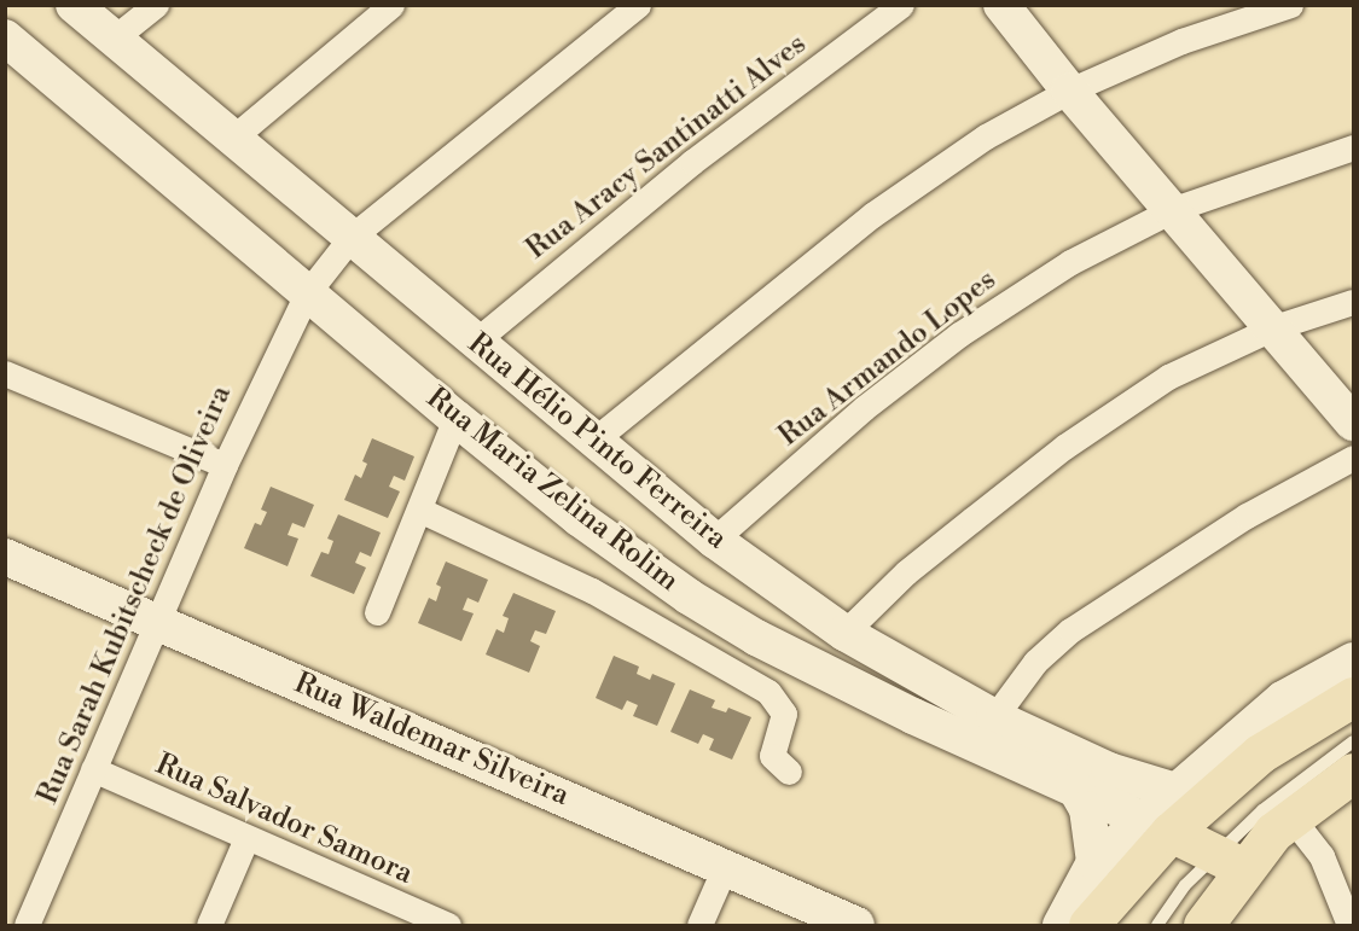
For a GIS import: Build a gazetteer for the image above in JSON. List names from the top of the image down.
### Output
{
  "streets": {
    "street": [
      "Rua Aracy Santinatti Alves",
      "Rua Armando Lopes",
      "Rua Hélio Pinto Ferreira",
      "Rua Maria Zelina Rolim",
      "Rua Sarah Kubitscheck de Oliveira",
      "Rua Waldemar Silveira",
      "Rua Salvador Samora"
    ]
  },
  "crossings": [
    ["Rua Aracy Santinatti Alves", "Rua Hélio Pinto Ferreira"],
    ["Rua Armando Lopes", "Rua Hélio Pinto Ferreira"],
    ["Rua Hélio Pinto Ferreira", "Rua Sarah Kubitscheck de Oliveira"],
    ["Rua Maria Zelina Rolim", "Rua Sarah Kubitscheck de Oliveira"],
    ["Rua Sarah Kubitscheck de Oliveira", "Rua Waldemar Silveira"],
    ["Rua Sarah Kubitscheck de Oliveira", "Rua Salvador Samora"]
  ]
}
